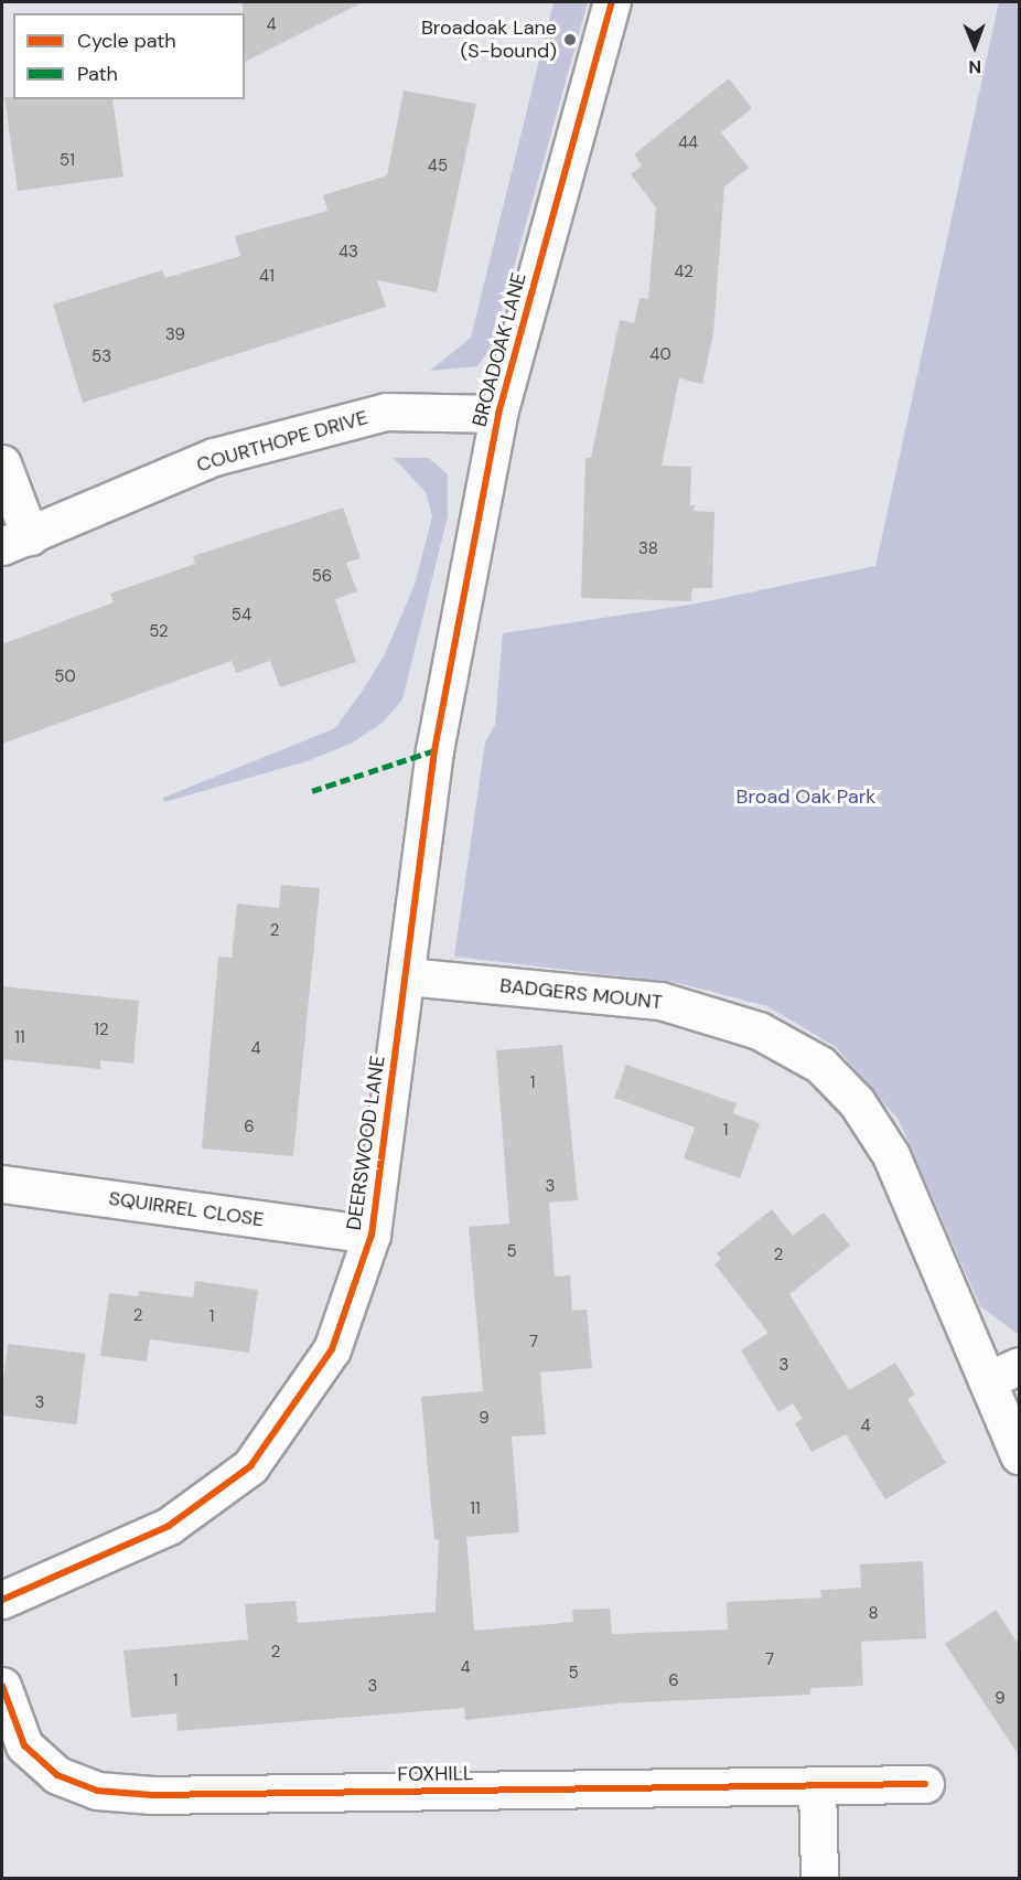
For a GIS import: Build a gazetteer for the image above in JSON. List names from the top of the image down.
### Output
{
  "streets": {
    "street": [
      "BROADOAK LANE",
      "COURTHOPE DRIVE",
      "BADGERS MOUNT",
      "DEERSWOOD LANE",
      "SQUIRREL CLOSE",
      "FOXHILL"
    ]
  },
  "crossings": [
    ["BROADOAK LANE", "COURTHOPE DRIVE"],
    ["BROADOAK LANE", "DEERSWOOD LANE"],
    ["BADGERS MOUNT", "DEERSWOOD LANE"],
    ["DEERSWOOD LANE", "SQUIRREL CLOSE"]
  ],
  "parks": ["Broad Oak Park"],
  "places": ["Broadoak Lane (S-bound)"],
  "house_numbers": [
    "4",
    "44",
    "51",
    "45",
    "43",
    "42",
    "41",
    "39",
    "40",
    "53",
    "38",
    "56",
    "54",
    "52",
    "50",
    "2",
    "12",
    "11",
    "4",
    "1",
    "6",
    "1",
    "3",
    "5",
    "2",
    "2",
    "1",
    "7",
    "3",
    "3",
    "9",
    "4",
    "11",
    "8",
    "2",
    "7",
    "4",
    "5",
    "1",
    "6",
    "3",
    "9"
  ],
  "legend": ["Cycle path", "Path"],
  "north": "bottom"
}
